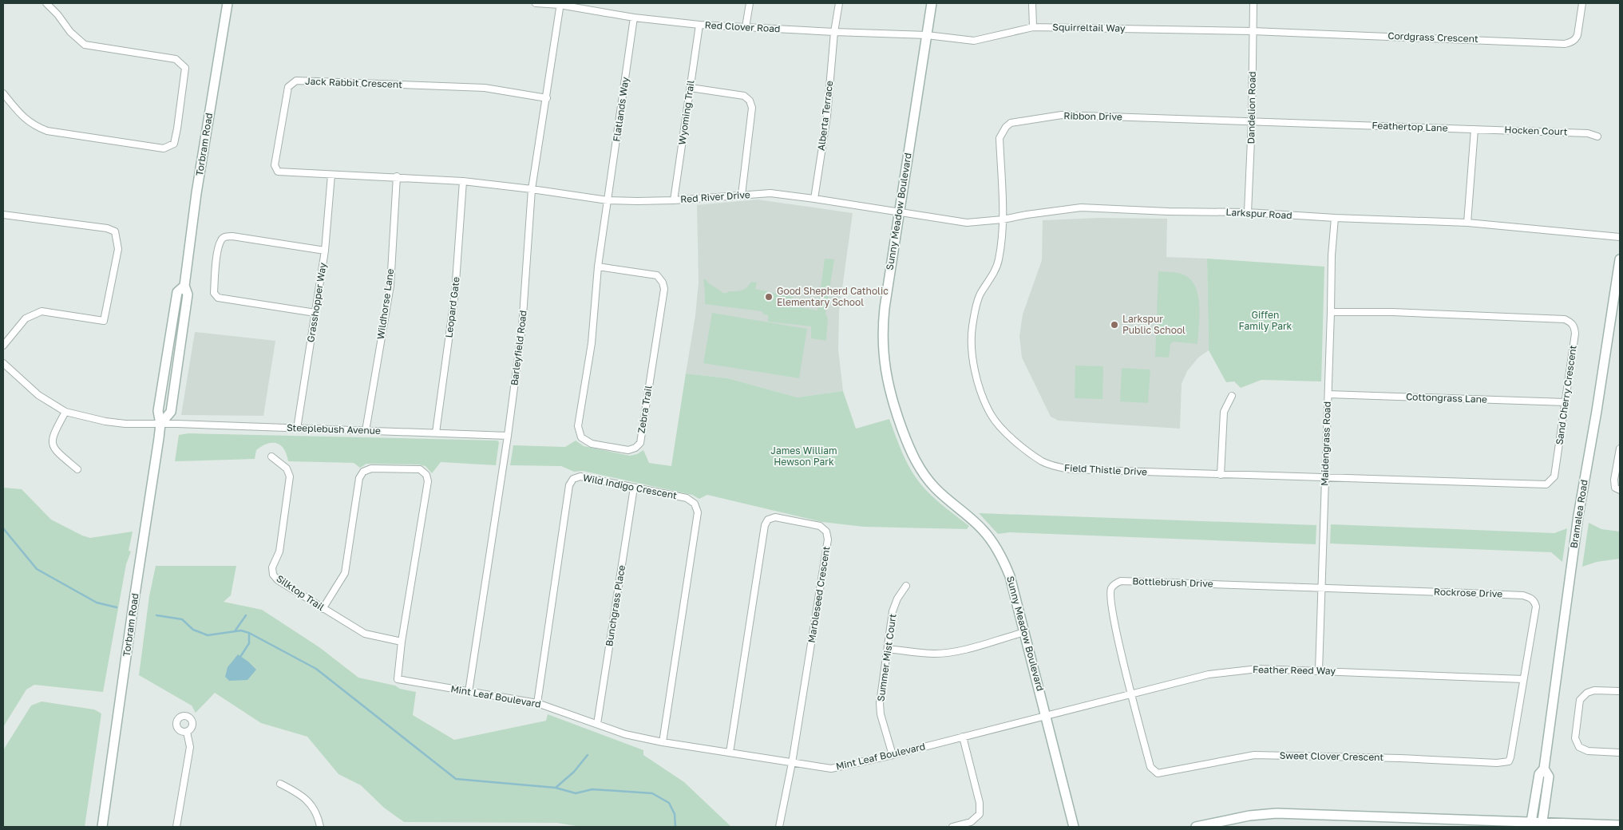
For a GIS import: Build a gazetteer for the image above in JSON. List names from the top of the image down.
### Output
{
  "streets": {
    "main road": ["Torbram Road", "Sunny Meadow Boulevard", "Bramalea Road"],
    "street": [
      "Red Clover Road",
      "Squirreltail Way",
      "Cordgrass Crescent",
      "Jack Rabbit Crescent",
      "Dandelion Road",
      "Flatlands Way",
      "Wyoming Trail",
      "Alberta Terrace",
      "Ribbon Drive",
      "Feathertop Lane",
      "Hocken Court",
      "Red River Drive",
      "Larkspur Road",
      "Grasshopper Way",
      "Wildhorse Lane",
      "Leopard Gate",
      "Barleyfield Road",
      "Sand Cherry Crescent",
      "Cottongrass Lane",
      "Zebra Trail",
      "Steeplebush Avenue",
      "Maidengrass Road",
      "Field Thistle Drive",
      "Wild Indigo Crescent",
      "Bottlebrush Drive",
      "Silktop Trail",
      "Rockrose Drive",
      "Marbleseed Crescent",
      "Bunchgrass Place",
      "Summer Mist Court",
      "Feather Reed Way",
      "Mint Leaf Boulevard",
      "Sweet Clover Crescent"
    ]
  },
  "crossings": [
    ["Red Clover Road", "Squirreltail Way"],
    ["Red Clover Road", "Flatlands Way"],
    ["Red Clover Road", "Wyoming Trail"],
    ["Red Clover Road", "Alberta Terrace"],
    ["Red Clover Road", "Sunny Meadow Boulevard"],
    ["Red Clover Road", "Barleyfield Road"],
    ["Squirreltail Way", "Cordgrass Crescent"],
    ["Squirreltail Way", "Dandelion Road"],
    ["Squirreltail Way", "Sunny Meadow Boulevard"],
    ["Cordgrass Crescent", "Dandelion Road"],
    ["Jack Rabbit Crescent", "Red River Drive"],
    ["Jack Rabbit Crescent", "Grasshopper Way"],
    ["Jack Rabbit Crescent", "Wildhorse Lane"],
    ["Jack Rabbit Crescent", "Leopard Gate"],
    ["Jack Rabbit Crescent", "Barleyfield Road"],
    ["Dandelion Road", "Ribbon Drive"],
    ["Dandelion Road", "Feathertop Lane"],
    ["Dandelion Road", "Larkspur Road"],
    ["Flatlands Way", "Red River Drive"],
    ["Flatlands Way", "Zebra Trail"],
    ["Wyoming Trail", "Red River Drive"],
    ["Alberta Terrace", "Red River Drive"],
    ["Ribbon Drive", "Feathertop Lane"],
    ["Ribbon Drive", "Larkspur Road"],
    ["Ribbon Drive", "Field Thistle Drive"],
    ["Feathertop Lane", "Hocken Court"],
    ["Torbram Road", "Steeplebush Avenue"],
    ["Red River Drive", "Sunny Meadow Boulevard"],
    ["Red River Drive", "Larkspur Road"],
    ["Red River Drive", "Barleyfield Road"],
    ["Red River Drive", "Zebra Trail"],
    ["Sunny Meadow Boulevard", "Larkspur Road"],
    ["Sunny Meadow Boulevard", "Feather Reed Way"],
    ["Sunny Meadow Boulevard", "Mint Leaf Boulevard"],
    ["Larkspur Road", "Maidengrass Road"],
    ["Larkspur Road", "Field Thistle Drive"],
    ["Grasshopper Way", "Steeplebush Avenue"],
    ["Wildhorse Lane", "Steeplebush Avenue"],
    ["Leopard Gate", "Steeplebush Avenue"],
    ["Barleyfield Road", "Steeplebush Avenue"],
    ["Barleyfield Road", "Mint Leaf Boulevard"],
    ["Sand Cherry Crescent", "Cottongrass Lane"],
    ["Sand Cherry Crescent", "Maidengrass Road"],
    ["Sand Cherry Crescent", "Field Thistle Drive"],
    ["Cottongrass Lane", "Maidengrass Road"],
    ["Maidengrass Road", "Field Thistle Drive"],
    ["Maidengrass Road", "Bottlebrush Drive"],
    ["Maidengrass Road", "Rockrose Drive"],
    ["Maidengrass Road", "Feather Reed Way"],
    ["Wild Indigo Crescent", "Bunchgrass Place"],
    ["Wild Indigo Crescent", "Mint Leaf Boulevard"],
    ["Bottlebrush Drive", "Rockrose Drive"],
    ["Bottlebrush Drive", "Feather Reed Way"],
    ["Bottlebrush Drive", "Sweet Clover Crescent"],
    ["Silktop Trail", "Mint Leaf Boulevard"],
    ["Rockrose Drive", "Feather Reed Way"],
    ["Rockrose Drive", "Sweet Clover Crescent"],
    ["Marbleseed Crescent", "Mint Leaf Boulevard"],
    ["Bunchgrass Place", "Mint Leaf Boulevard"],
    ["Summer Mist Court", "Mint Leaf Boulevard"],
    ["Feather Reed Way", "Mint Leaf Boulevard"],
    ["Feather Reed Way", "Sweet Clover Crescent"]
  ],
  "parks": ["Giffen Family Park", "James William Hewson Park"],
  "places": ["Good Shepherd Catholic Elementary School", "Larkspur Public School"]
}
